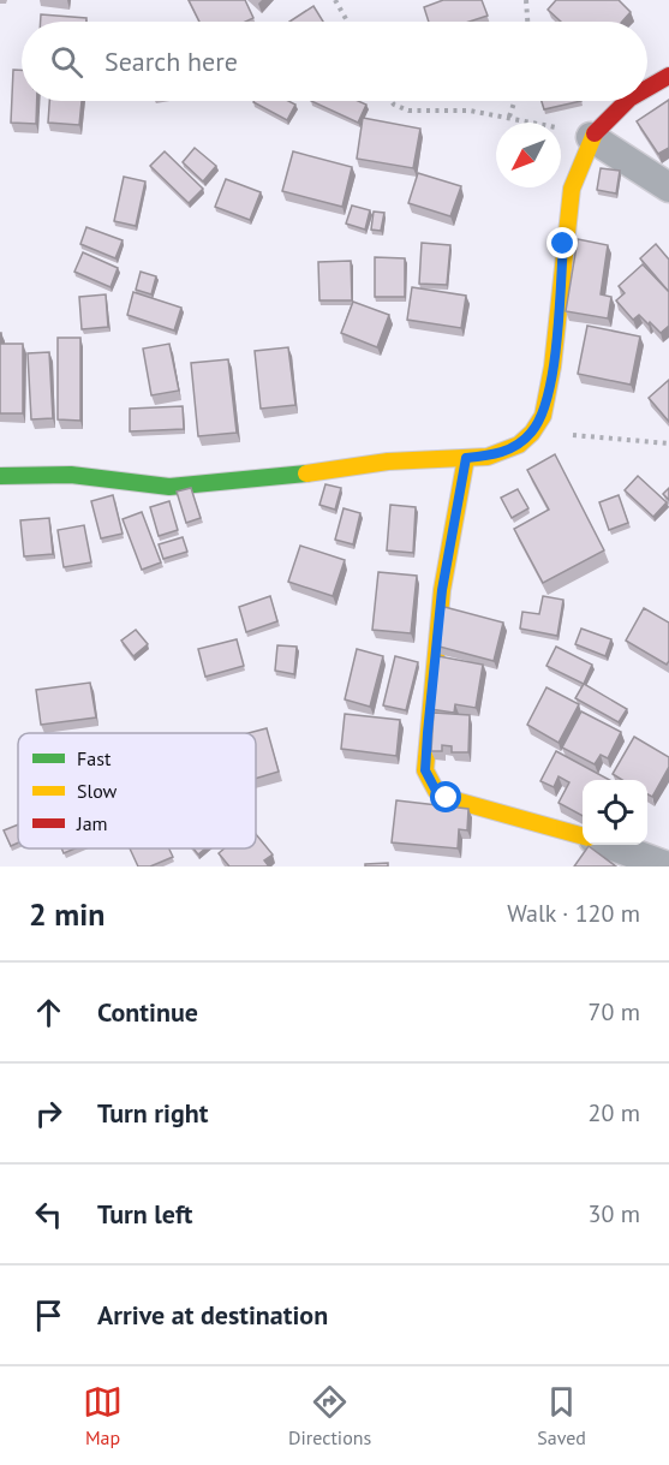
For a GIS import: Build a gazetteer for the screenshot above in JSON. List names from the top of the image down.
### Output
{
  "legend": ["Fast", "Slow", "Jam"],
  "north": "bottom left",
  "page": {
    "search": "Search here",
    "heading": ["2 min", "Walk · 120 m"],
    "list": [
      ["Continue", "70 m"],
      ["Turn right", "20 m"],
      ["Turn left", "30 m"],
      "Arrive at destination"
    ],
    "nav": ["Map", "Directions", "Saved"]
  }
}
